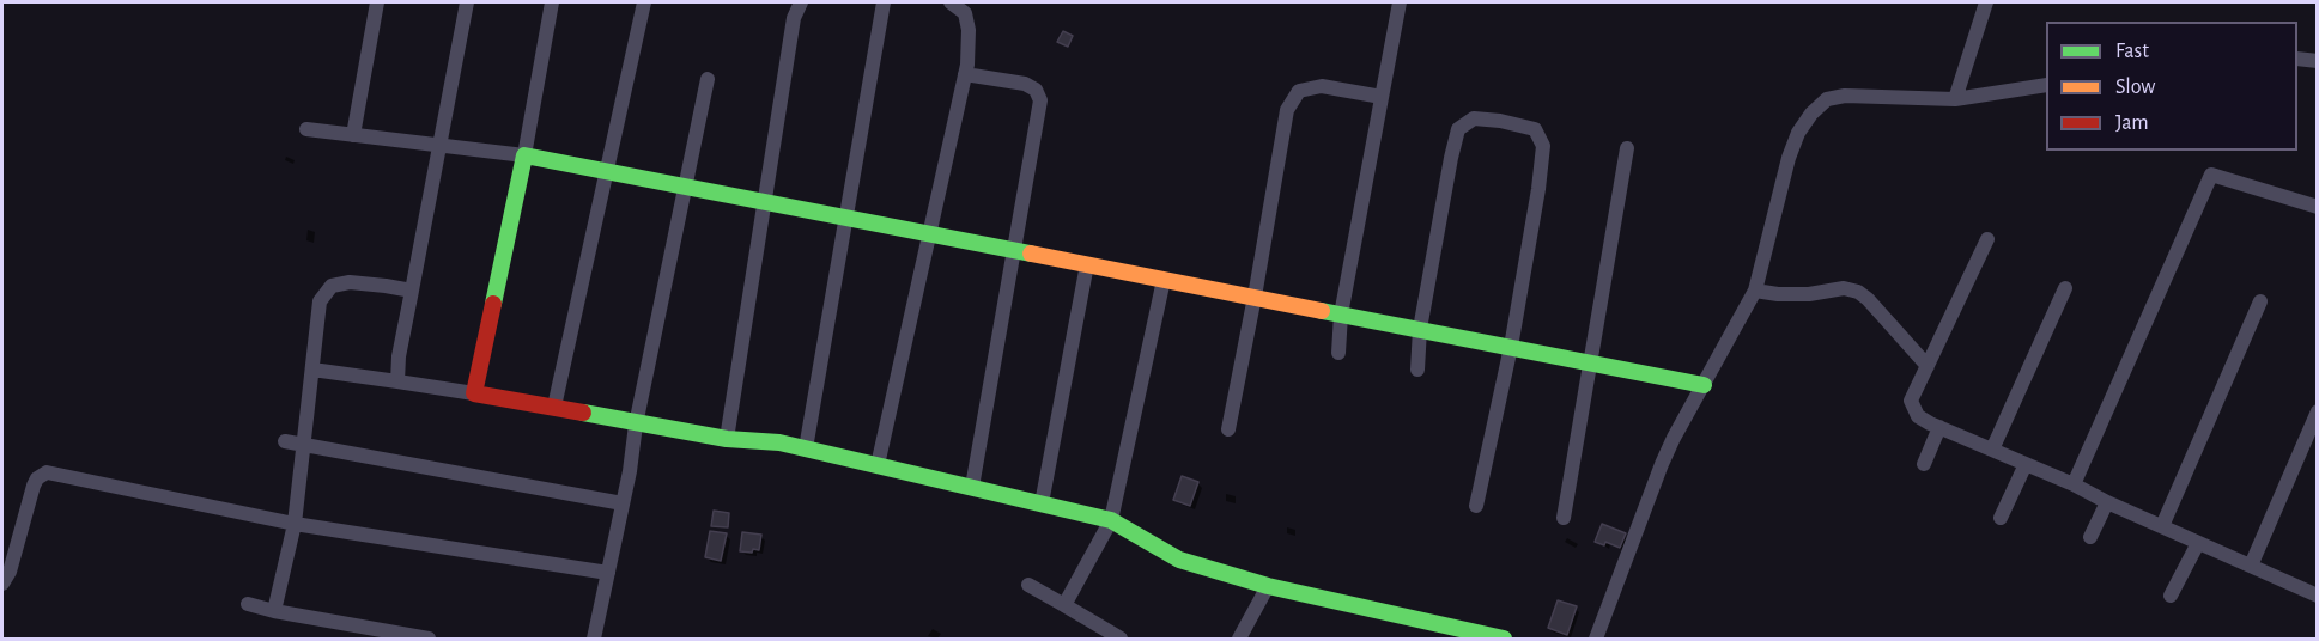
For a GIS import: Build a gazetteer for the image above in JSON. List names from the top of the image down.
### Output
{
  "legend": ["Fast", "Slow", "Jam"]
}
